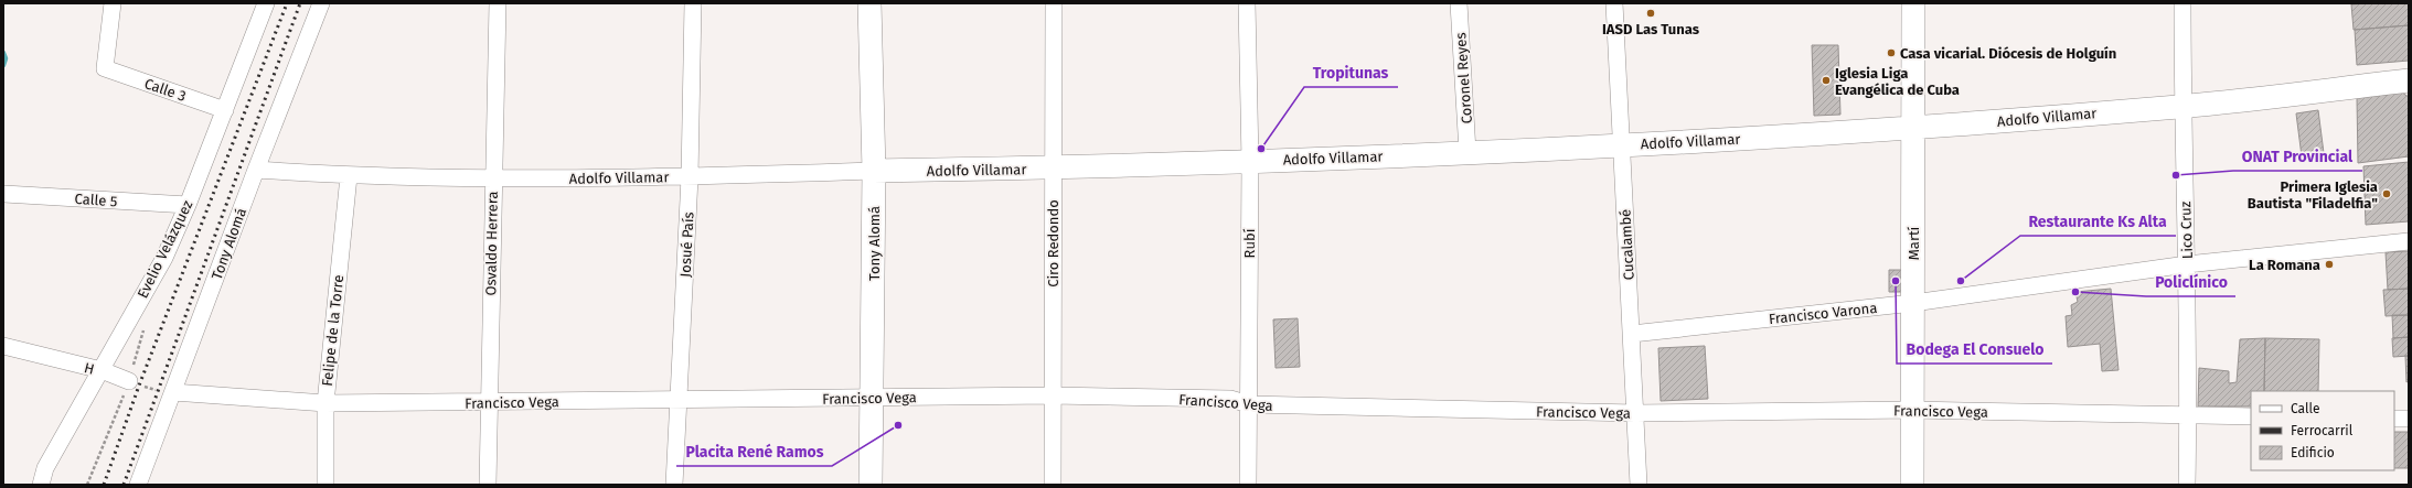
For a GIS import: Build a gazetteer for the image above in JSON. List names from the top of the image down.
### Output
{
  "streets": {
    "street": [
      "Coronel Reyes",
      "Calle 3",
      "Adolfo Villamar",
      "Calle 5",
      "Lico Cruz",
      "Tony Alomá",
      "Osvaldo Herrera",
      "Ciro Redondo",
      "Rubí",
      "Martí",
      "Josué País",
      "Cucalambé",
      "Evelio Velázquez",
      "Francisco Varona",
      "Felipe de la Torre",
      "H",
      "Francisco Vega"
    ]
  },
  "crossings": [
    ["Coronel Reyes", "Adolfo Villamar"],
    ["Calle 3", "Evelio Velázquez"],
    ["Adolfo Villamar", "Lico Cruz"],
    ["Adolfo Villamar", "Tony Alomá"],
    ["Adolfo Villamar", "Osvaldo Herrera"],
    ["Adolfo Villamar", "Ciro Redondo"],
    ["Adolfo Villamar", "Rubí"],
    ["Adolfo Villamar", "Martí"],
    ["Adolfo Villamar", "Josué País"],
    ["Adolfo Villamar", "Cucalambé"],
    ["Adolfo Villamar", "Felipe de la Torre"],
    ["Calle 5", "Evelio Velázquez"],
    ["Lico Cruz", "Francisco Varona"],
    ["Lico Cruz", "Francisco Vega"],
    ["Tony Alomá", "Francisco Vega"],
    ["Osvaldo Herrera", "Francisco Vega"],
    ["Ciro Redondo", "Francisco Vega"],
    ["Rubí", "Francisco Vega"],
    ["Martí", "Francisco Varona"],
    ["Martí", "Francisco Vega"],
    ["Josué País", "Francisco Vega"],
    ["Cucalambé", "Francisco Varona"],
    ["Cucalambé", "Francisco Vega"],
    ["Evelio Velázquez", "H"],
    ["Felipe de la Torre", "Francisco Vega"]
  ],
  "places": [
    "IASD Las Tunas",
    "Casa vicarial. Diócesis de Holguín",
    "Iglesia Liga Evangélica de Cuba",
    "Tropitunas",
    "ONAT Provincial",
    "Primera Iglesia Bautista \"Filadelfia\"",
    "La Romana",
    "Bodega El Consuelo",
    "Restaurante Ks Alta",
    "Policlínico",
    "Placita René Ramos"
  ],
  "legend": ["Calle", "Ferrocarril", "Edificio"]
}
